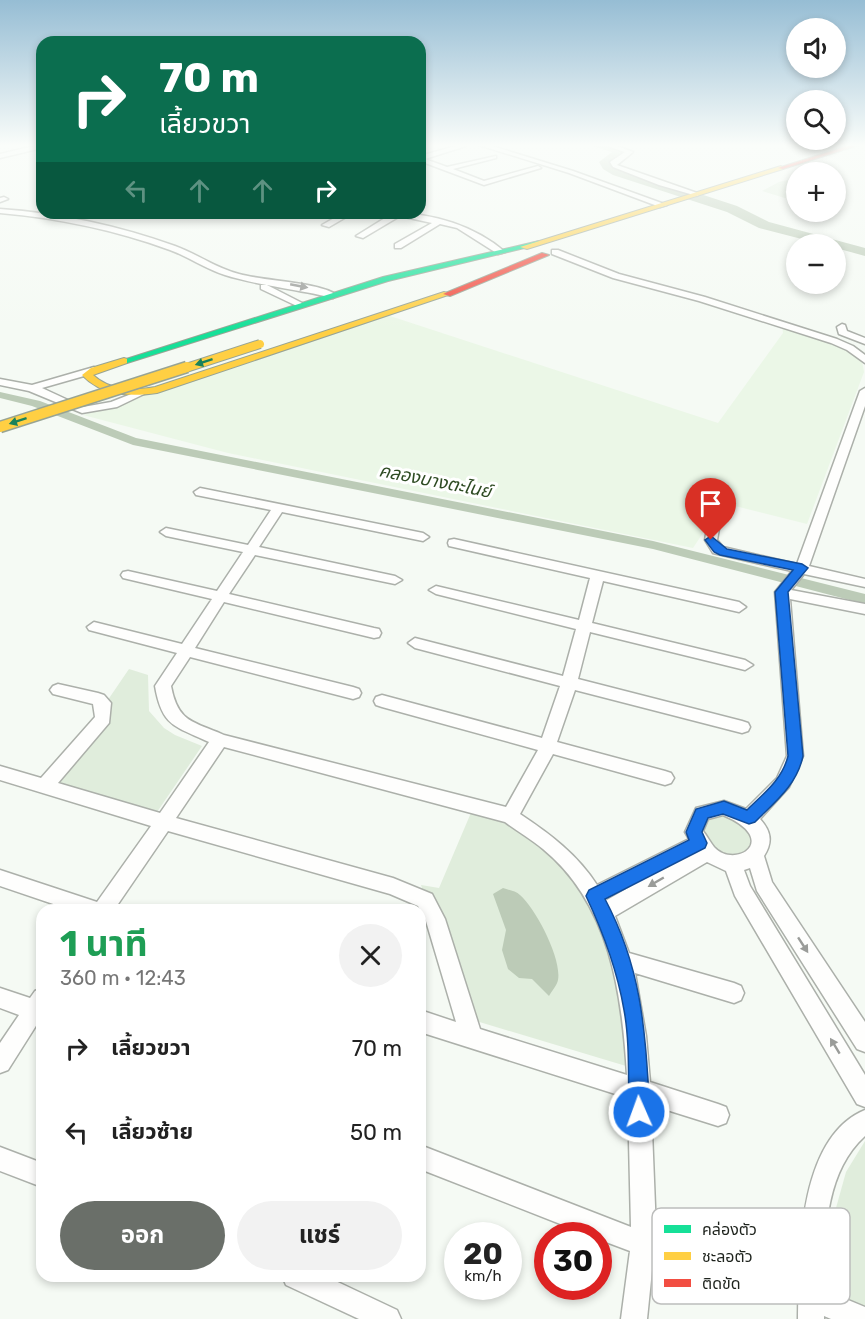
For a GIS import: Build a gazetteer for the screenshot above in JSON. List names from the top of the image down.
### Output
{
  "water": ["คลองบางตะไนย์"],
  "legend": ["คล่องตัว", "ชะลอตัว", "ติดขัด"],
  "page": {
    "map_buttons": ["+", "−"],
    "turn": ["70 m", "เลี้ยวขวา"],
    "heading": ["1 นาที", "360 m · 12:43"],
    "list": [
      {
        "name": "เลี้ยวขวา",
        "value": "70 m"
      },
      {
        "name": "เลี้ยวซ้าย",
        "value": "50 m"
      }
    ],
    "buttons": ["ออก", "แชร์"],
    "speed": "20 km/h",
    "limit": "30"
  }
}
